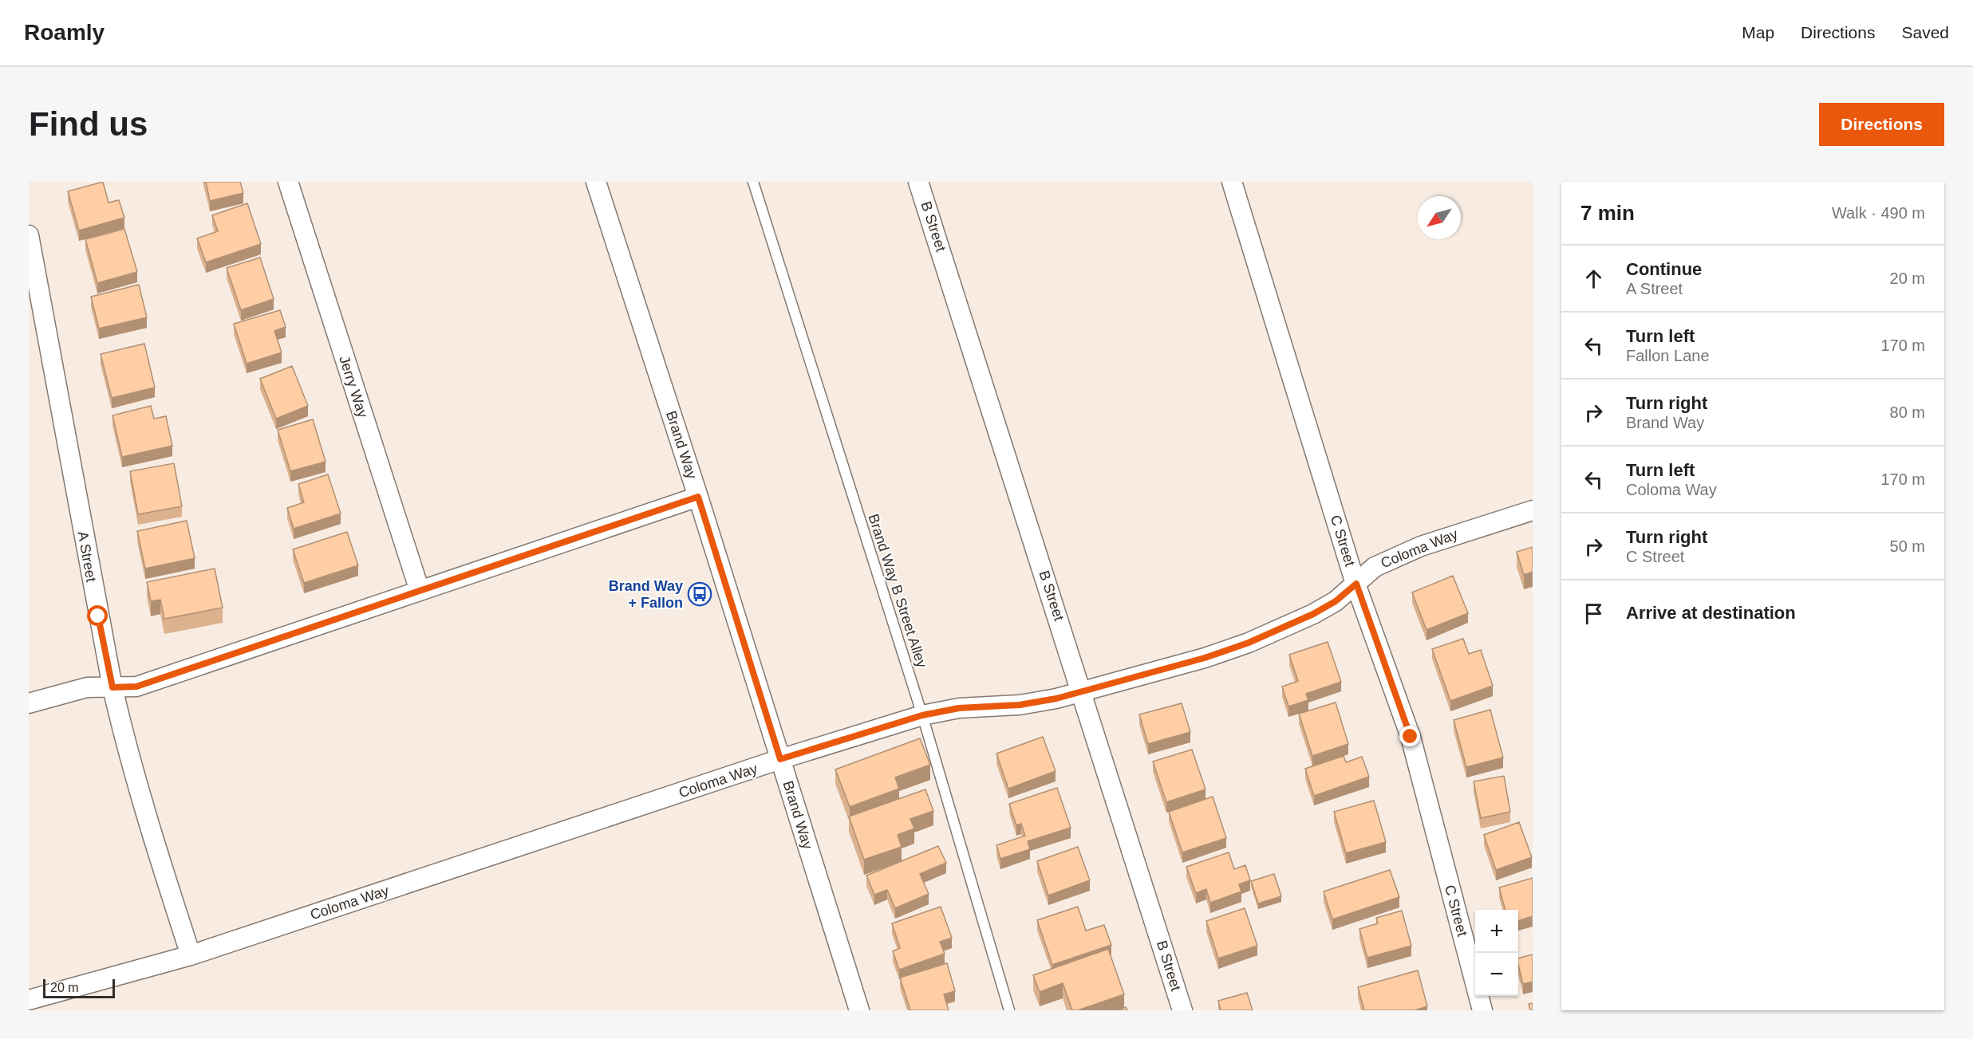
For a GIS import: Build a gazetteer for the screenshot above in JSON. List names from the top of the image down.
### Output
{
  "streets": {
    "street": [
      "B Street",
      "Jerry Way",
      "Brand Way",
      "C Street",
      "Coloma Way",
      "A Street"
    ],
    "lane": ["Brand Way B Street Alley"]
  },
  "crossings": [
    ["B Street", "Coloma Way"],
    ["Brand Way", "Coloma Way"],
    ["C Street", "Coloma Way"],
    ["Coloma Way", "A Street"],
    ["Coloma Way", "Brand Way B Street Alley"]
  ],
  "places": {
    "bus stop": ["Brand Way + Fallon"]
  },
  "scale_bar": "20 m",
  "north": "bottom left",
  "page": {
    "header": "Roamly",
    "nav": ["Map", "Directions", "Saved"],
    "buttons": "Directions",
    "title": "Find us",
    "heading": ["7 min", "Walk · 490 m"],
    "list": [
      ["Continue", "A Street", "20 m"],
      ["Turn left", "Fallon Lane", "170 m"],
      ["Turn right", "Brand Way", "80 m"],
      ["Turn left", "Coloma Way", "170 m"],
      ["Turn right", "C Street", "50 m"],
      "Arrive at destination"
    ],
    "map_buttons": ["+", "−"],
    "scale": "20 m"
  }
}
